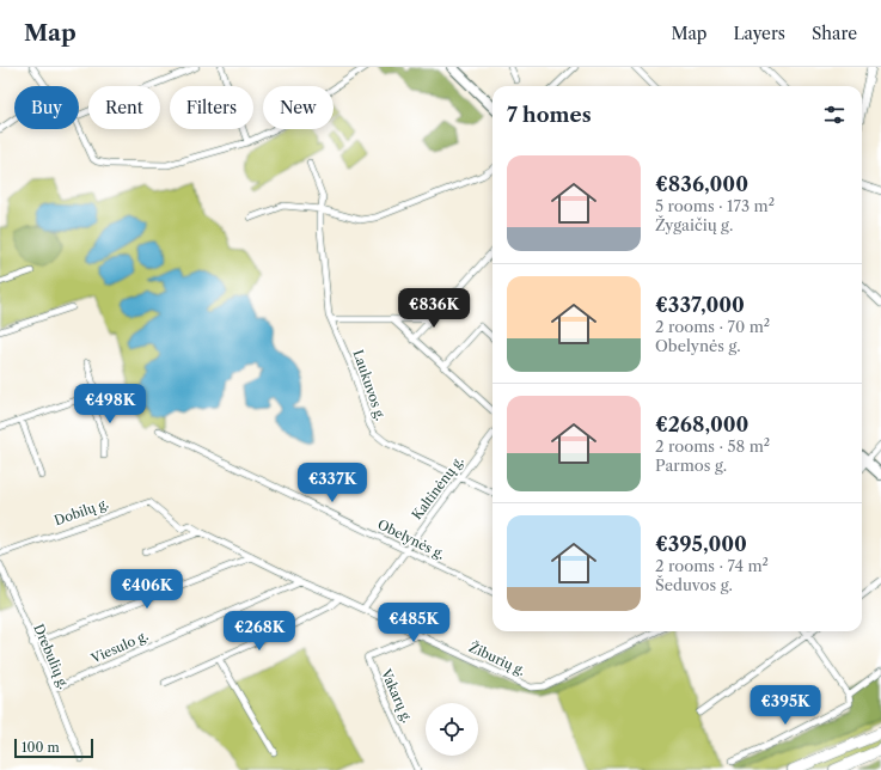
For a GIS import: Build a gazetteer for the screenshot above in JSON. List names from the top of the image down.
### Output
{
  "streets": {
    "street": [
      "Laukuvos g.",
      "Kaltinėnų g.",
      "Dobilų g.",
      "Obelynės g.",
      "Viesulo g.",
      "Drebulių g.",
      "Žiburių g.",
      "Vakarų g."
    ]
  },
  "crossings": [
    ["Laukuvos g.", "Kaltinėnų g."],
    ["Kaltinėnų g.", "Obelynės g."],
    ["Kaltinėnų g.", "Žiburių g."],
    ["Dobilų g.", "Žiburių g."],
    ["Viesulo g.", "Drebulių g."],
    ["Viesulo g.", "Žiburių g."],
    ["Žiburių g.", "Vakarų g."]
  ],
  "scale_bar": "100 m",
  "page": {
    "header": "Map",
    "nav": ["Map", "Layers", "Share"],
    "chip": [
      "Buy",
      "Rent",
      "Filters",
      "New"
    ],
    "heading": "7 homes",
    "list": [
      {
        "name": "€836,000",
        "note": "5 rooms · 173 m² · Žygaičių g."
      },
      {
        "name": "€337,000",
        "note": "2 rooms · 70 m² · Obelynės g."
      },
      {
        "name": "€268,000",
        "note": "2 rooms · 58 m² · Parmos g."
      },
      {
        "name": "€395,000",
        "note": "2 rooms · 74 m² · Šeduvos g."
      }
    ],
    "price": [
      "€836K",
      "€498K",
      "€337K",
      "€406K",
      "€485K",
      "€268K",
      "€395K"
    ],
    "scale": "100 m"
  }
}
